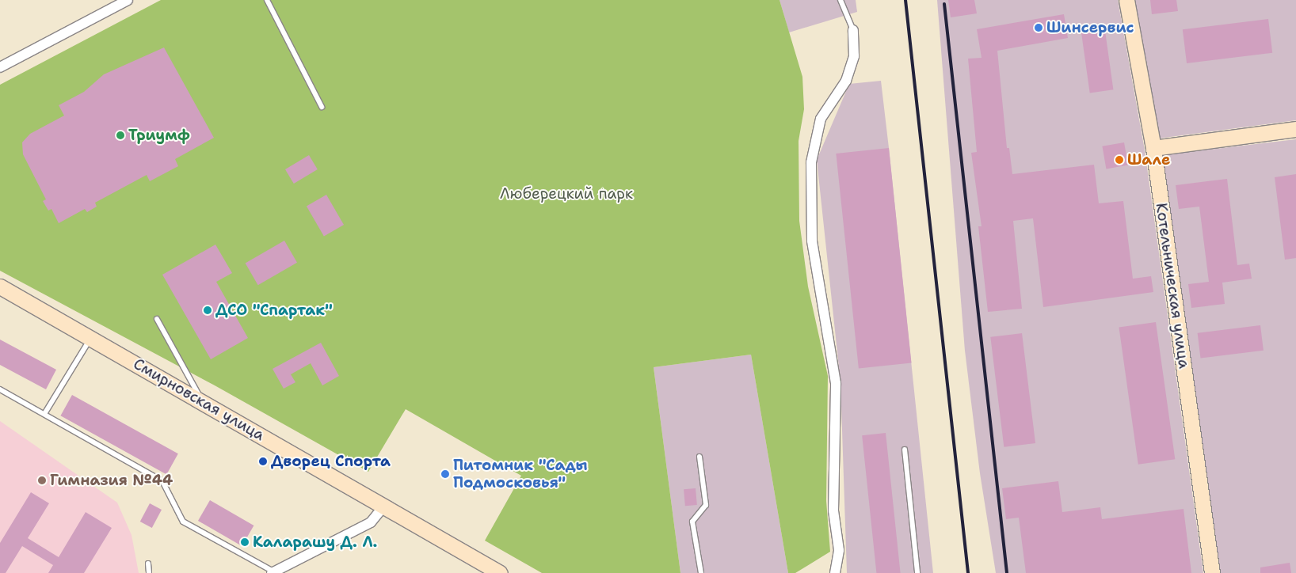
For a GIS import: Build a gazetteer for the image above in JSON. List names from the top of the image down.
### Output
{
  "streets": {
    "street": ["Котельническая улица", "Смирновская улица"]
  },
  "parks": ["Люберецкий парк"],
  "places": [
    "Шинсервис",
    "Триумф",
    "Шале",
    "ДСО \"Спартак\"",
    "Дворец Спорта",
    "Питомник \"Сады Подмосковья\"",
    "Гимназия №44",
    "Каларашу Д. Л."
  ]
}
